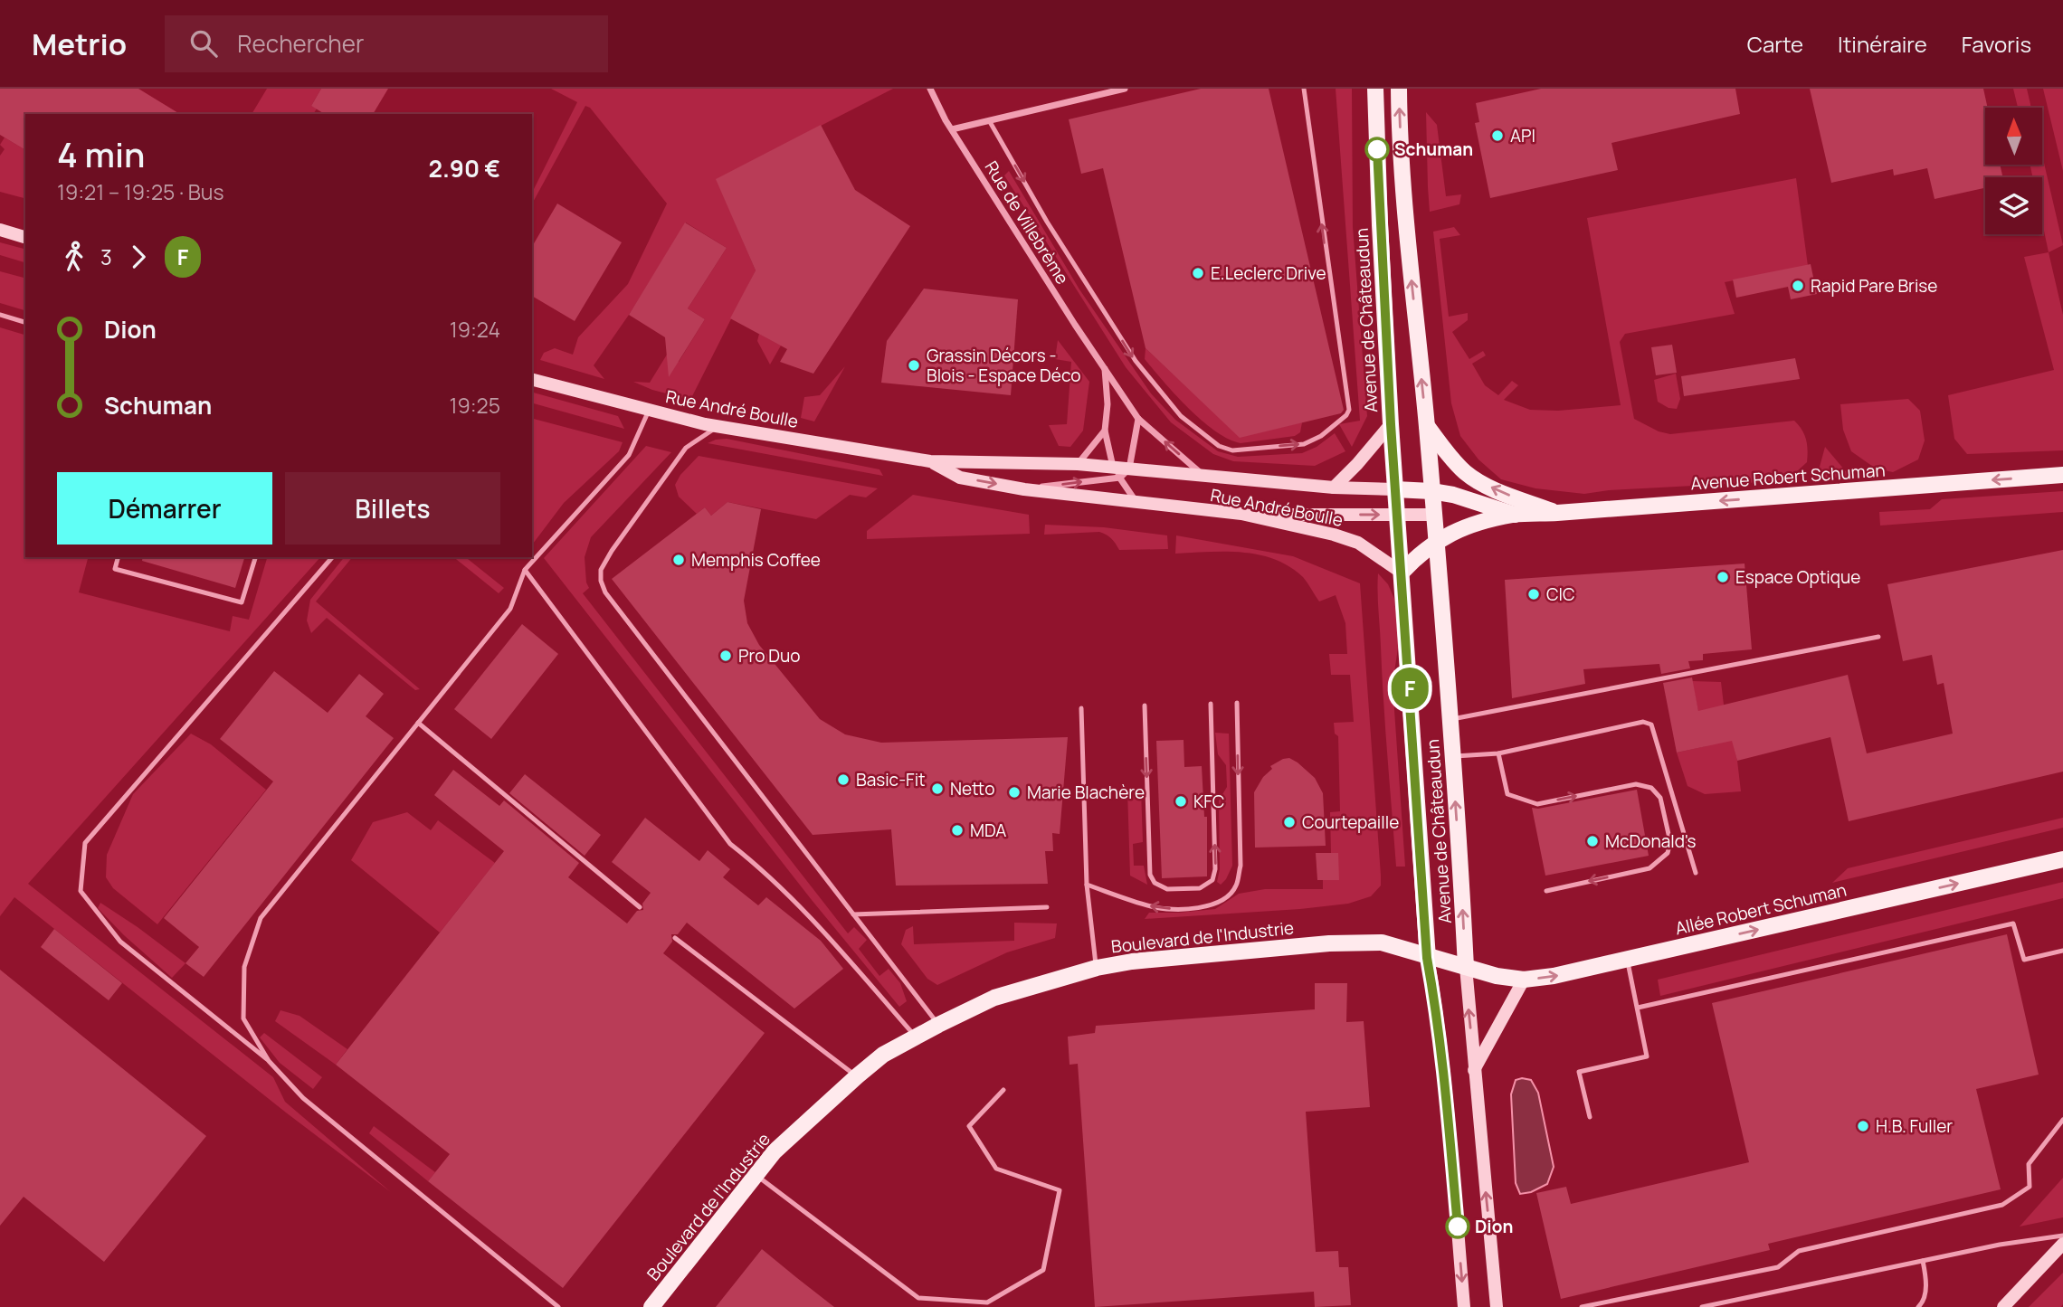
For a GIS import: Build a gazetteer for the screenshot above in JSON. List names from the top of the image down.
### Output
{
  "streets": {
    "main road": [
      "Avenue de Châteaudun",
      "Avenue Robert Schuman",
      "Allée Robert Schuman",
      "Boulevard de l'Industrie"
    ],
    "street": ["Rue de Villebrème", "Rue André Boulle"]
  },
  "crossings": [
    ["Rue de Villebrème", "Rue André Boulle"],
    ["Avenue de Châteaudun", "Rue André Boulle"],
    ["Avenue de Châteaudun", "Avenue Robert Schuman"],
    ["Avenue de Châteaudun", "Allée Robert Schuman"],
    ["Avenue de Châteaudun", "Boulevard de l'Industrie"],
    ["Rue André Boulle", "Avenue Robert Schuman"],
    ["Allée Robert Schuman", "Boulevard de l'Industrie"]
  ],
  "one_way": ["Avenue Robert Schuman", "Allée Robert Schuman"],
  "places": [
    "API",
    "Schuman",
    "E.Leclerc Drive",
    "Rapid Pare Brise",
    "Grassin Décors - Blois - Espace Déco",
    "Memphis Coffee",
    "Espace Optique",
    "CIC",
    "Pro Duo",
    "Basic-Fit",
    "Netto",
    "Marie Blachère",
    "KFC",
    "Courtepaille",
    "MDA",
    "McDonald's",
    "H.B. Fuller",
    "Dion"
  ],
  "lines": ["bus line F"],
  "north": "top",
  "page": {
    "header": "Metrio",
    "search": "Rechercher",
    "nav": ["Carte", "Itinéraire", "Favoris"],
    "on_map": "F",
    "heading": ["4 min", "19:21 – 19:25 · Bus", "2.90 €"],
    "legs": ["3", "F"],
    "list": [
      {
        "name": "Dion",
        "value": "19:24"
      },
      {
        "name": "Schuman",
        "value": "19:25"
      }
    ],
    "buttons": ["Démarrer", "Billets"]
  }
}
